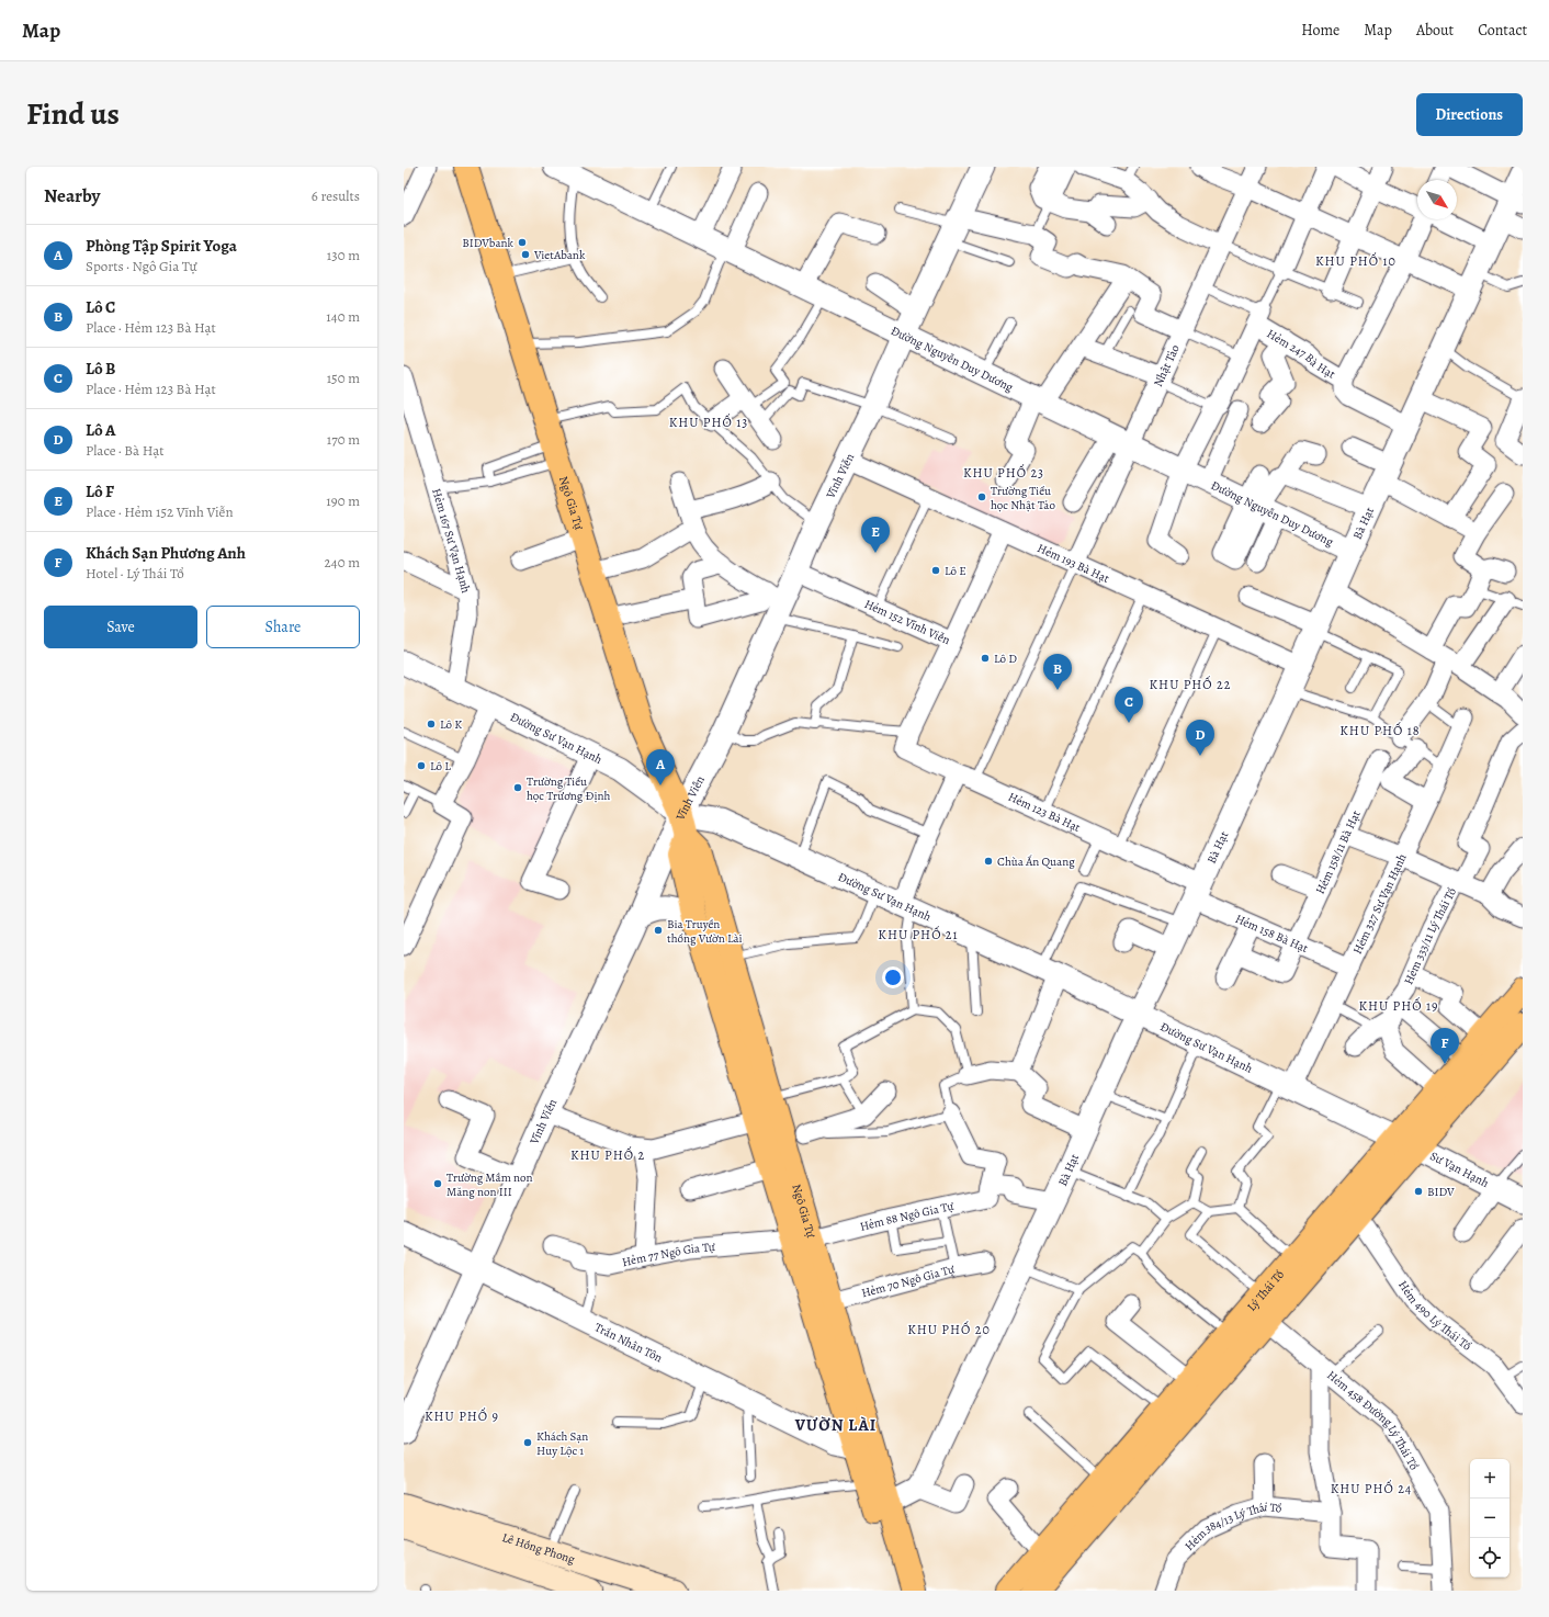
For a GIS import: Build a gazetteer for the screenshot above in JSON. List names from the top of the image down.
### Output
{
  "streets": {
    "main road": ["Ngô Gia Tự", "Lý Thái Tổ", "Lê Hồng Phong"],
    "street": [
      "Hẻm 247 Bà Hạt",
      "Đường Nguyễn Duy Dương",
      "Nhật Tảo",
      "Vĩnh Viễn",
      "Bà Hạt",
      "Hẻm 167 Sư Vạn Hạnh",
      "Hẻm 193 Bà Hạt",
      "Hẻm 152 Vĩnh Viễn",
      "Đường Sư Vạn Hạnh",
      "Hẻm 123 Bà Hạt",
      "Hẻm 158/11 Bà Hạt",
      "Hẻm 327 Sư Vạn Hạnh",
      "Hẻm 158 Bà Hạt",
      "Hẻm 333/11 Lý Thái Tổ",
      "Sư Vạn Hạnh",
      "Hẻm 88 Ngô Gia Tự",
      "Hẻm 77 Ngô Gia Tự",
      "Hẻm 70 Ngô Gia Tự",
      "Hẻm 490 Lý Thái Tổ",
      "Trần Nhân Tôn",
      "Hẻm 458 Đường Lý Thái Tổ",
      "Hẻm 384/13 Lý Thái Tổ"
    ]
  },
  "crossings": [
    ["Hẻm 247 Bà Hạt", "Bà Hạt"],
    ["Đường Nguyễn Duy Dương", "Nhật Tảo"],
    ["Đường Nguyễn Duy Dương", "Vĩnh Viễn"],
    ["Đường Nguyễn Duy Dương", "Bà Hạt"],
    ["Nhật Tảo", "Hẻm 193 Bà Hạt"],
    ["Vĩnh Viễn", "Ngô Gia Tự"],
    ["Vĩnh Viễn", "Hẻm 193 Bà Hạt"],
    ["Vĩnh Viễn", "Hẻm 152 Vĩnh Viễn"],
    ["Vĩnh Viễn", "Đường Sư Vạn Hạnh"],
    ["Vĩnh Viễn", "Trần Nhân Tôn"],
    ["Ngô Gia Tự", "Đường Sư Vạn Hạnh"],
    ["Ngô Gia Tự", "Hẻm 88 Ngô Gia Tự"],
    ["Ngô Gia Tự", "Hẻm 77 Ngô Gia Tự"],
    ["Ngô Gia Tự", "Hẻm 70 Ngô Gia Tự"],
    ["Ngô Gia Tự", "Trần Nhân Tôn"],
    ["Bà Hạt", "Hẻm 193 Bà Hạt"],
    ["Bà Hạt", "Đường Sư Vạn Hạnh"],
    ["Bà Hạt", "Hẻm 123 Bà Hạt"],
    ["Bà Hạt", "Hẻm 158 Bà Hạt"],
    ["Hẻm 167 Sư Vạn Hạnh", "Đường Sư Vạn Hạnh"],
    ["Hẻm 152 Vĩnh Viễn", "Hẻm 123 Bà Hạt"],
    ["Đường Sư Vạn Hạnh", "Hẻm 327 Sư Vạn Hạnh"],
    ["Đường Sư Vạn Hạnh", "Sư Vạn Hạnh"],
    ["Đường Sư Vạn Hạnh", "Lý Thái Tổ"],
    ["Hẻm 123 Bà Hạt", "Hẻm 158 Bà Hạt"],
    ["Hẻm 158/11 Bà Hạt", "Hẻm 158 Bà Hạt"],
    ["Hẻm 327 Sư Vạn Hạnh", "Hẻm 158 Bà Hạt"],
    ["Sư Vạn Hạnh", "Lý Thái Tổ"],
    ["Hẻm 88 Ngô Gia Tự", "Hẻm 77 Ngô Gia Tự"],
    ["Lý Thái Tổ", "Hẻm 490 Lý Thái Tổ"],
    ["Lý Thái Tổ", "Hẻm 458 Đường Lý Thái Tổ"]
  ],
  "districts": [
    "KHU PHỐ 10",
    "KHU PHỐ 13",
    "KHU PHỐ 23",
    "KHU PHỐ 22",
    "KHU PHỐ 18",
    "KHU PHỐ 21",
    "KHU PHỐ 19",
    "KHU PHỐ 2",
    "KHU PHỐ 20",
    "KHU PHỐ 9",
    "VƯỜN LÀI",
    "KHU PHỐ 24"
  ],
  "places": [
    "BIDVbank",
    "VietAbank",
    "Trường Tiểu học Nhật Tảo",
    "Lô E",
    "Lô D",
    "Lô K",
    "Lô L",
    "Trường Tiểu học Trương Định",
    "Chùa Ấn Quang",
    "Bia Truyền thống Vườn Lài",
    "Trường Mầm non Măng non III",
    "BIDV",
    "Khách Sạn Huy Lộc 1"
  ],
  "north": "bottom right",
  "page": {
    "header": "Map",
    "nav": [
      "Home",
      "Map",
      "About",
      "Contact"
    ],
    "title": "Find us",
    "buttons": [
      "Directions",
      ["Save", "Share"]
    ],
    "heading": ["Nearby", "6 results"],
    "list": [
      {
        "mark": "A",
        "name": "Phòng Tập Spirit Yoga",
        "note": "Sports · Ngô Gia Tự",
        "value": "130 m"
      },
      {
        "mark": "B",
        "name": "Lô C",
        "note": "Place · Hẻm 123 Bà Hạt",
        "value": "140 m"
      },
      {
        "mark": "C",
        "name": "Lô B",
        "note": "Place · Hẻm 123 Bà Hạt",
        "value": "150 m"
      },
      {
        "mark": "D",
        "name": "Lô A",
        "note": "Place · Bà Hạt",
        "value": "170 m"
      },
      {
        "mark": "E",
        "name": "Lô F",
        "note": "Place · Hẻm 152 Vĩnh Viễn",
        "value": "190 m"
      },
      {
        "mark": "F",
        "name": "Khách Sạn Phương Anh",
        "note": "Hotel · Lý Thái Tổ",
        "value": "240 m"
      }
    ],
    "pins": [
      "E",
      "B",
      "C",
      "D",
      "A",
      "F"
    ],
    "map_buttons": ["+", "−"]
  }
}
